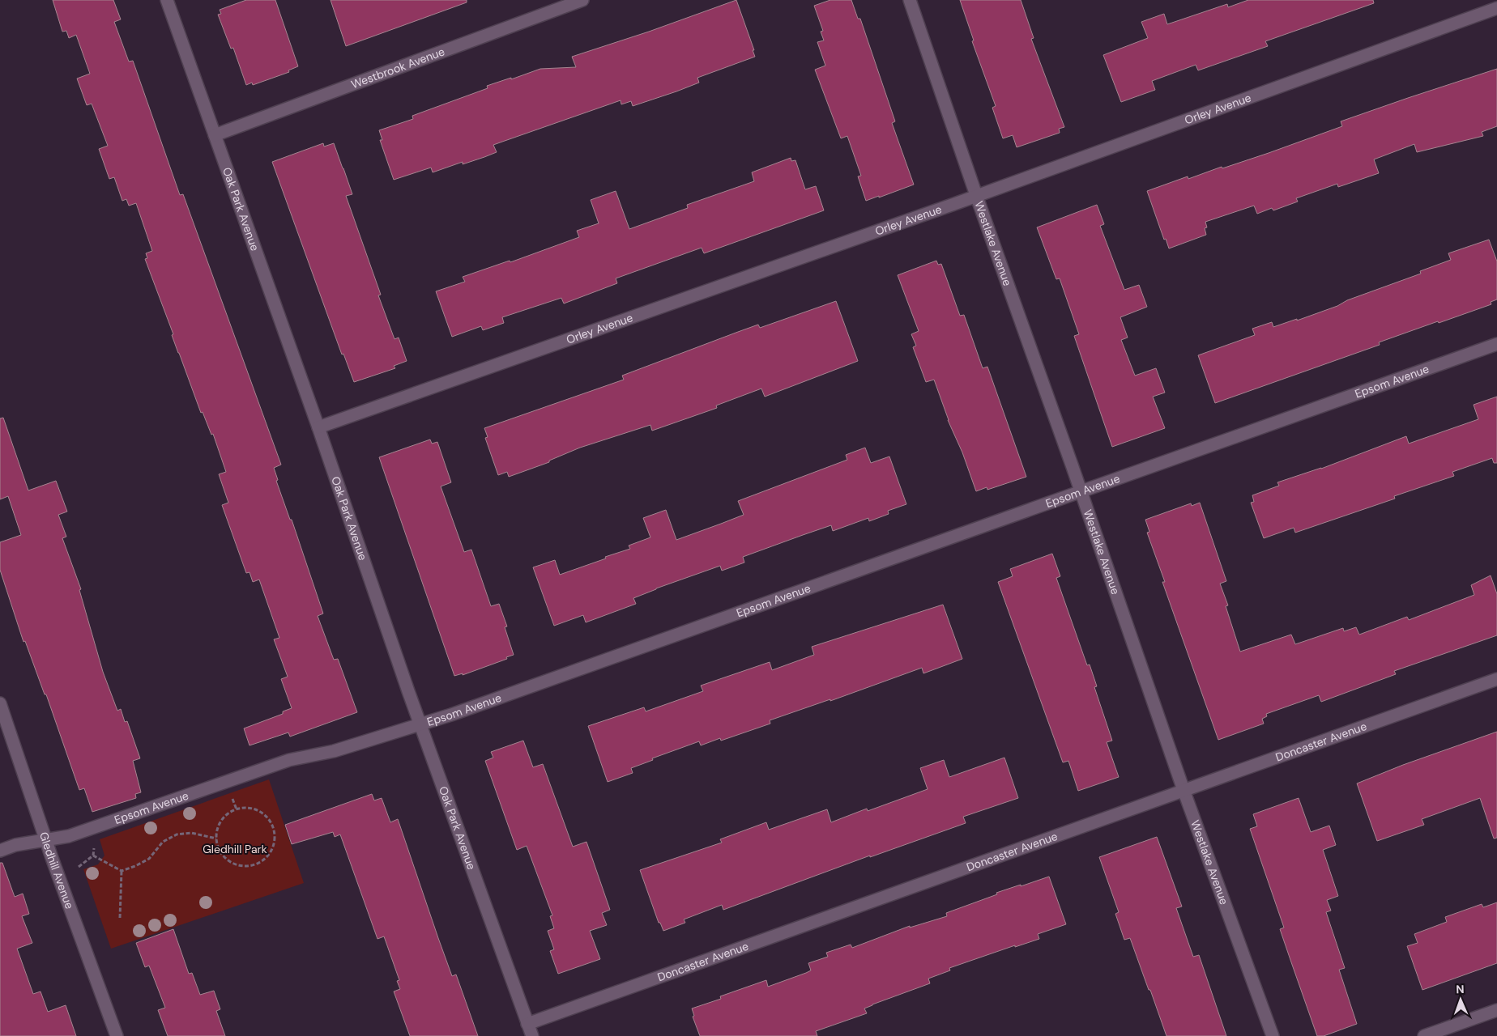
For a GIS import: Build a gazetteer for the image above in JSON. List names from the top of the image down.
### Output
{
  "streets": {
    "street": [
      "Westbrook Avenue",
      "Orley Avenue",
      "Oak Park Avenue",
      "Westlake Avenue",
      "Epsom Avenue",
      "Doncaster Avenue",
      "Gledhill Avenue"
    ]
  },
  "crossings": [
    ["Westbrook Avenue", "Oak Park Avenue"],
    ["Orley Avenue", "Oak Park Avenue"],
    ["Orley Avenue", "Westlake Avenue"],
    ["Oak Park Avenue", "Epsom Avenue"],
    ["Oak Park Avenue", "Doncaster Avenue"],
    ["Westlake Avenue", "Epsom Avenue"],
    ["Westlake Avenue", "Doncaster Avenue"],
    ["Epsom Avenue", "Gledhill Avenue"]
  ],
  "parks": ["Gledhill Park"],
  "north": "top"
}
